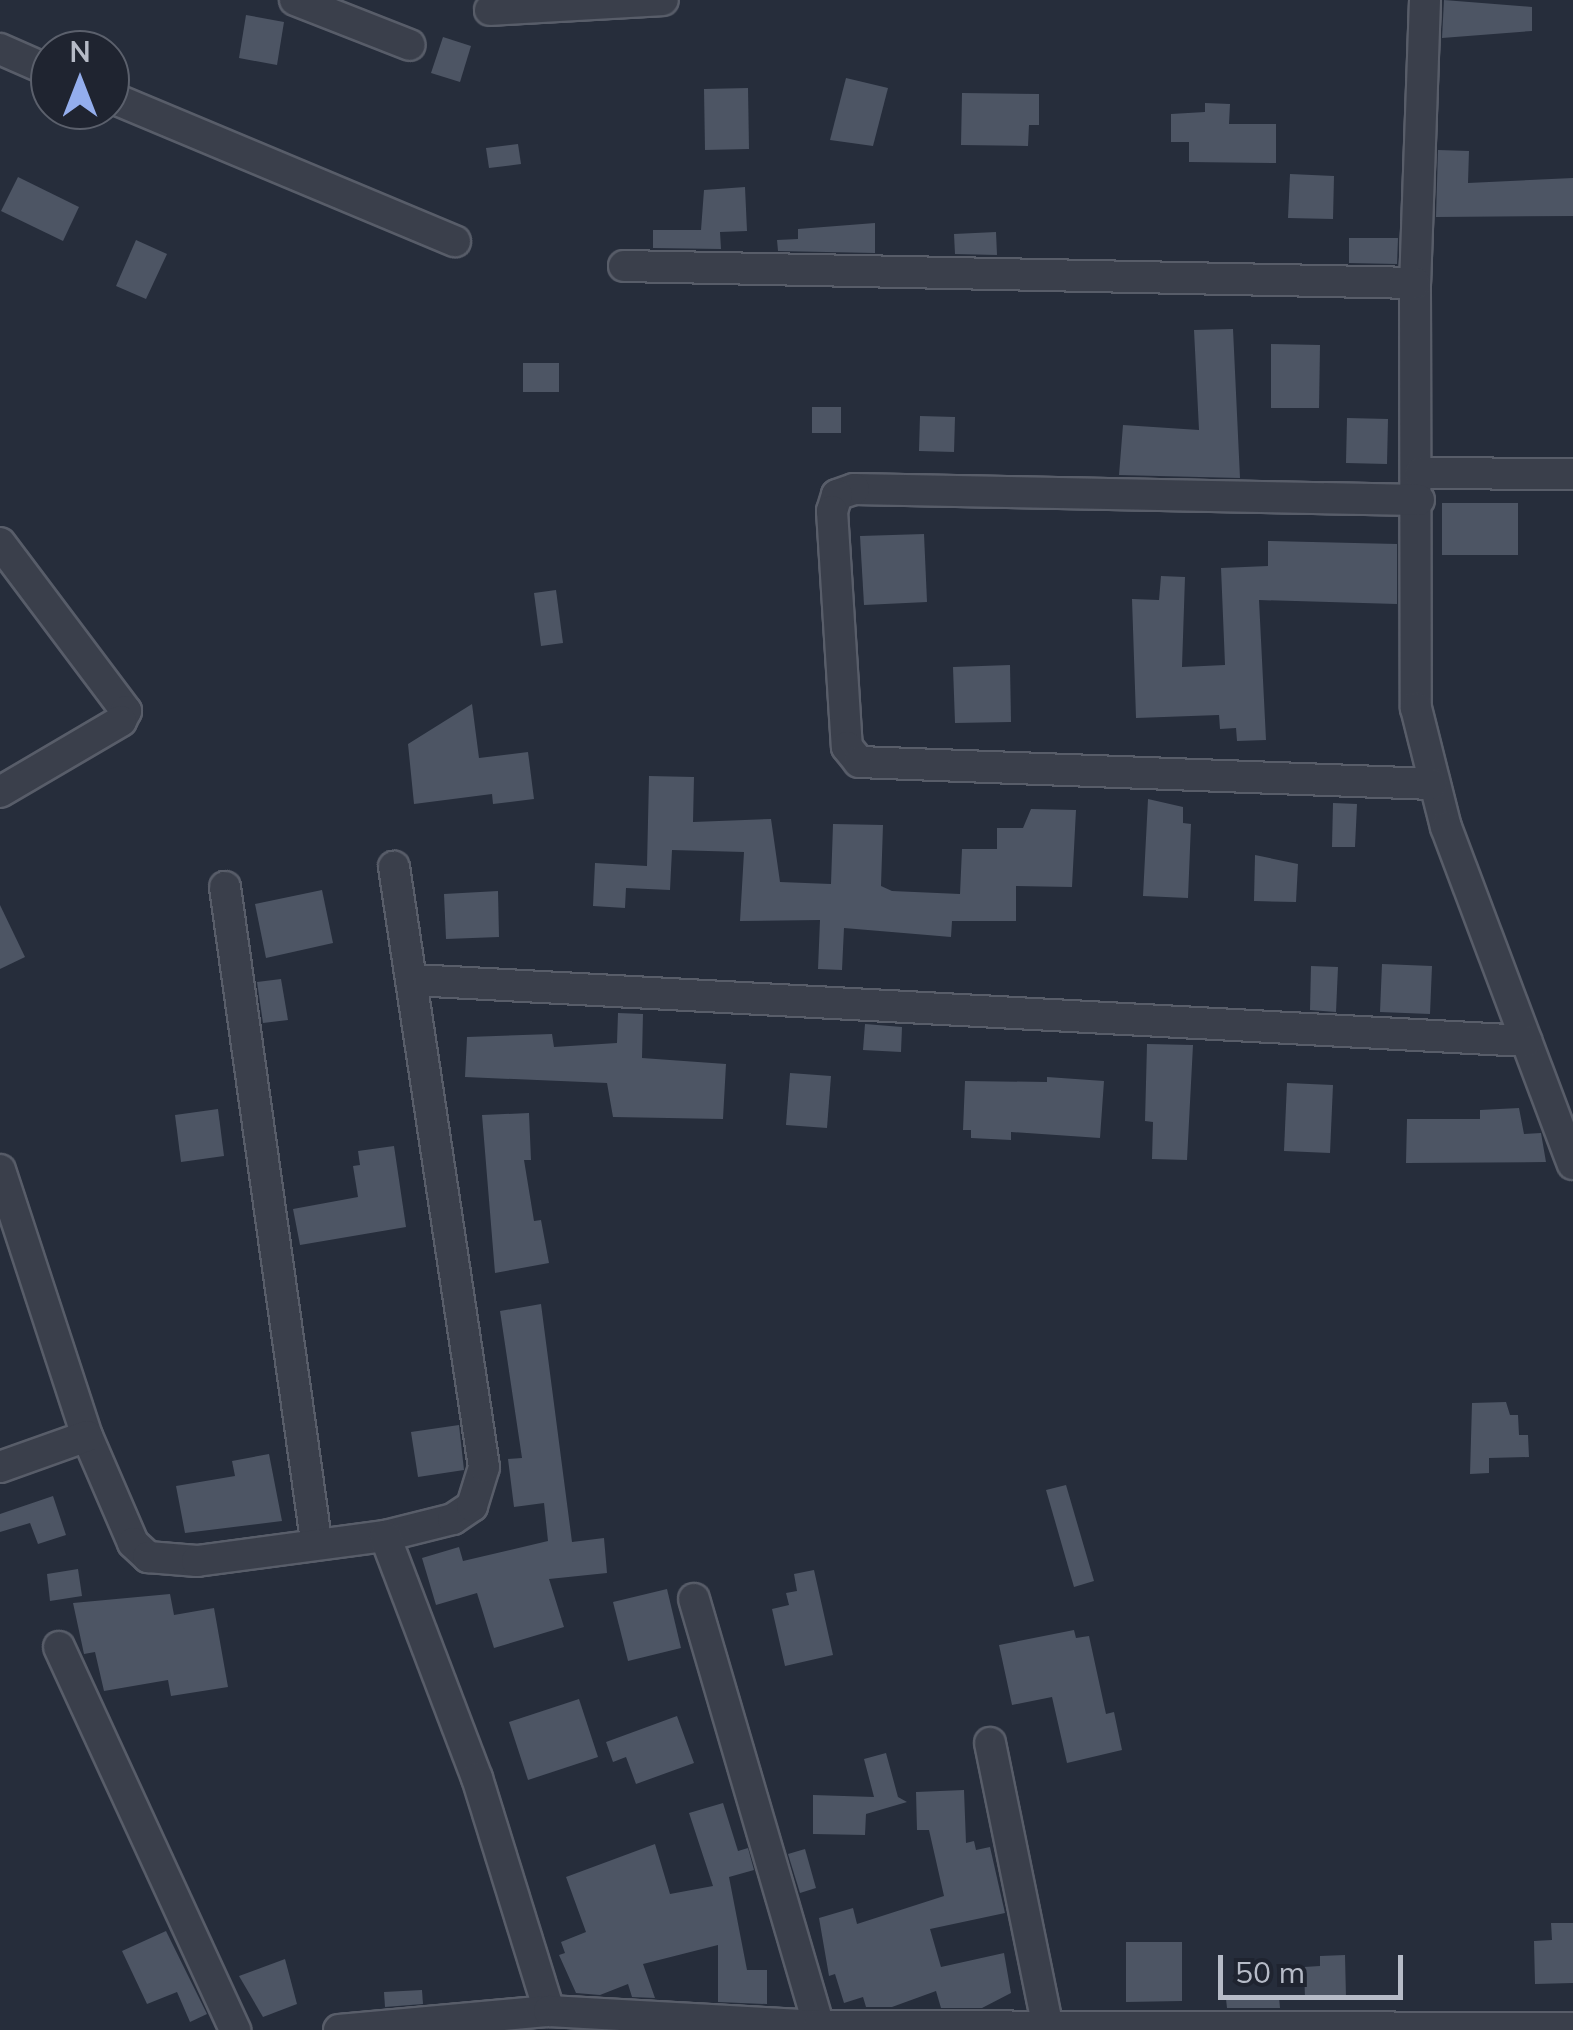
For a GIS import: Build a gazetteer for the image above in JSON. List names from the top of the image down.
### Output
{
  "scale_bar": "50 m",
  "north": "top"
}
